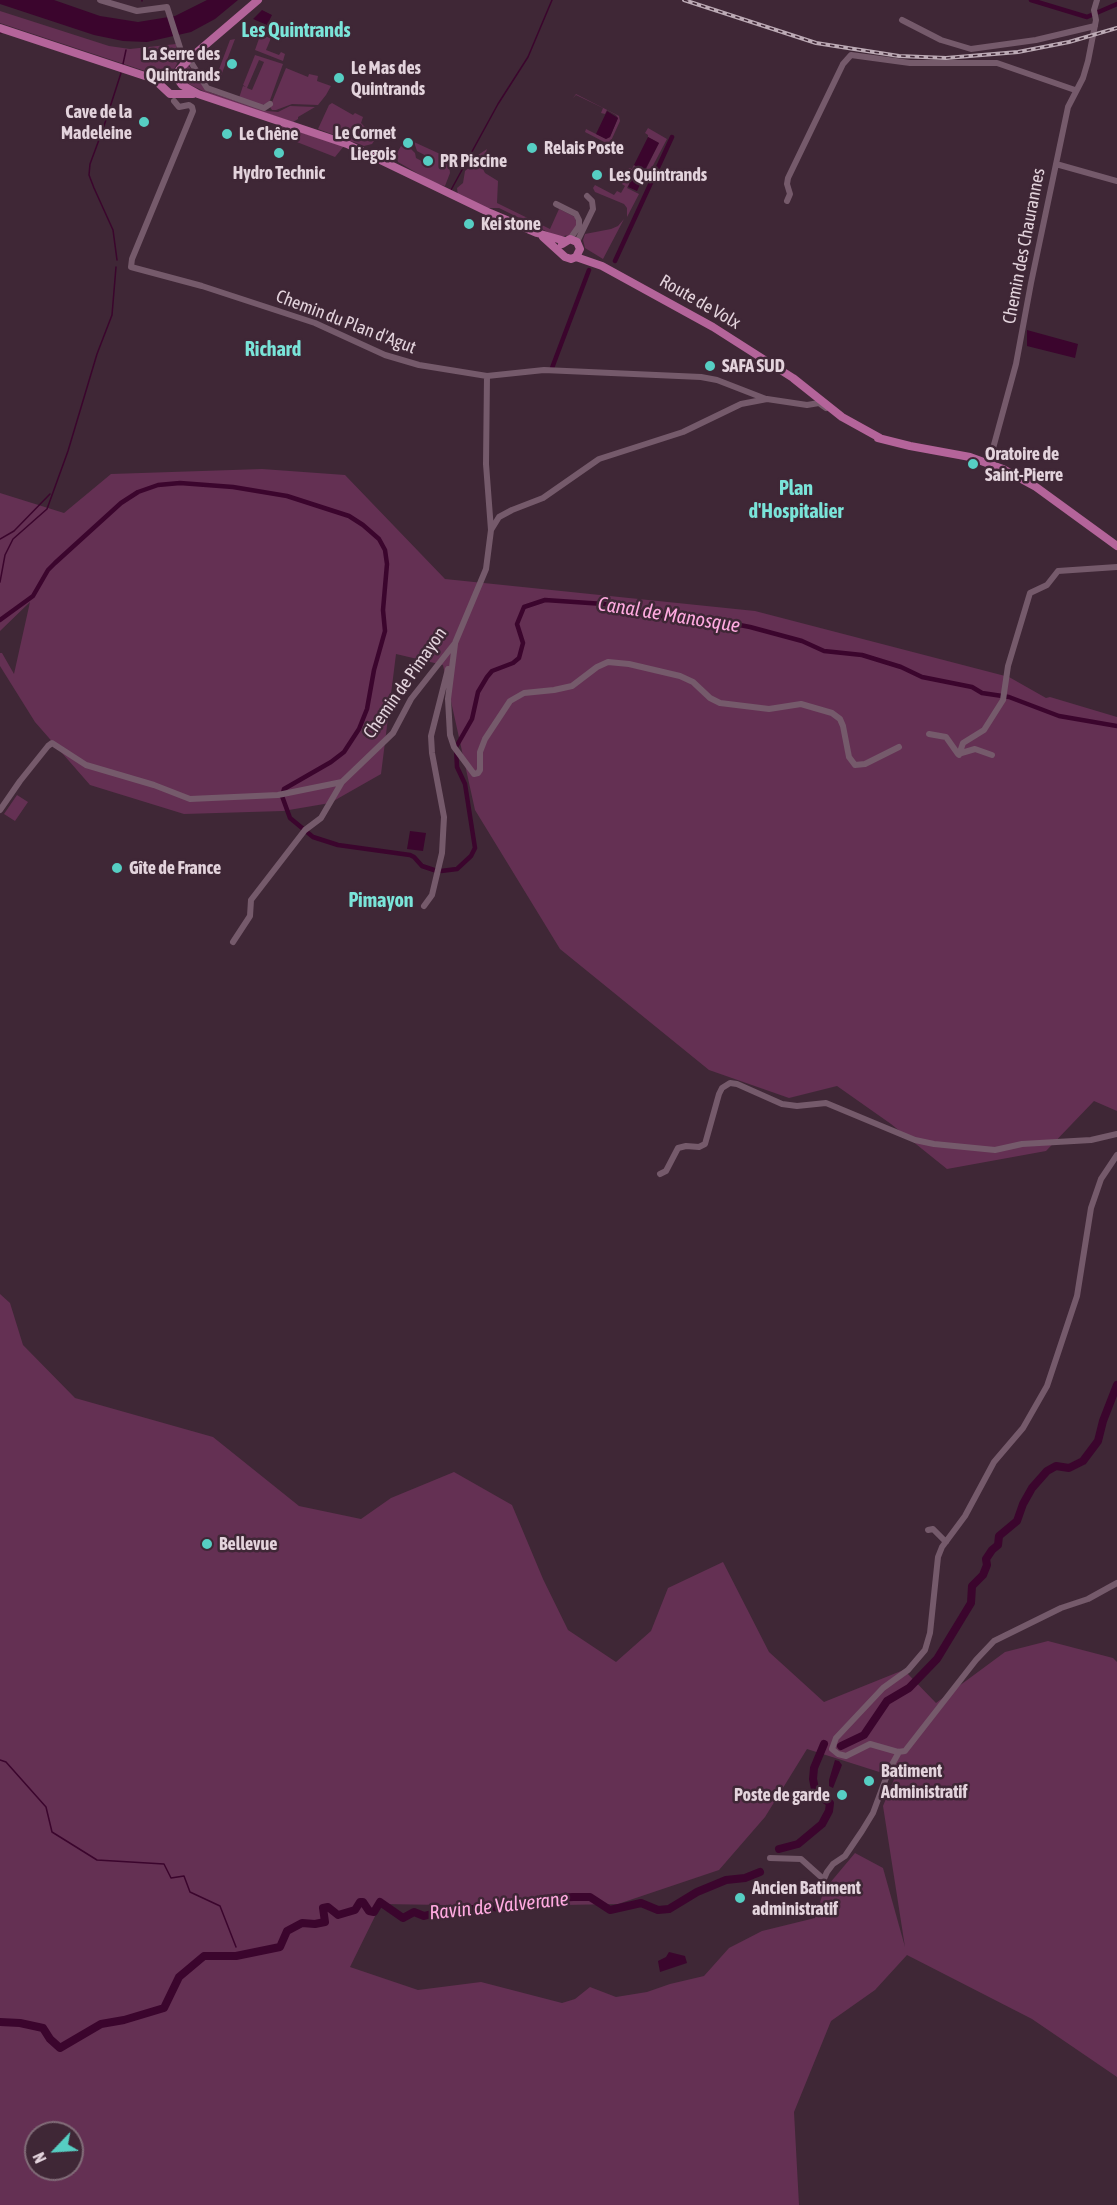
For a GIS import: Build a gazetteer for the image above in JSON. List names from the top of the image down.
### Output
{
  "streets": {
    "main road": ["Route de Volx"],
    "street": ["Chemin des Chaurannes", "Chemin du Plan d'Agut", "Chemin de Pimayon"]
  },
  "crossings": [
    ["Chemin des Chaurannes", "Route de Volx"],
    ["Route de Volx", "Chemin du Plan d'Agut"],
    ["Chemin du Plan d'Agut", "Chemin de Pimayon"]
  ],
  "districts": [
    "Les Quintrands",
    "Richard",
    "Plan d'Hospitalier",
    "Pimayon"
  ],
  "water": ["Canal de Manosque", "Ravin de Valverane"],
  "places": [
    "La Serre des Quintrands",
    "Le Mas des Quintrands",
    "Cave de la Madeleine",
    "Le Chêne",
    "Le Cornet Liegois",
    "Relais Poste",
    "Hydro Technic",
    "PR Piscine",
    "Les Quintrands",
    "Kei stone",
    "SAFA SUD",
    "Oratoire de Saint-Pierre",
    "Gîte de France",
    "Bellevue",
    "Batiment Administratif",
    "Poste de garde",
    "Ancien Batiment administratif"
  ],
  "north": "bottom left"
}
